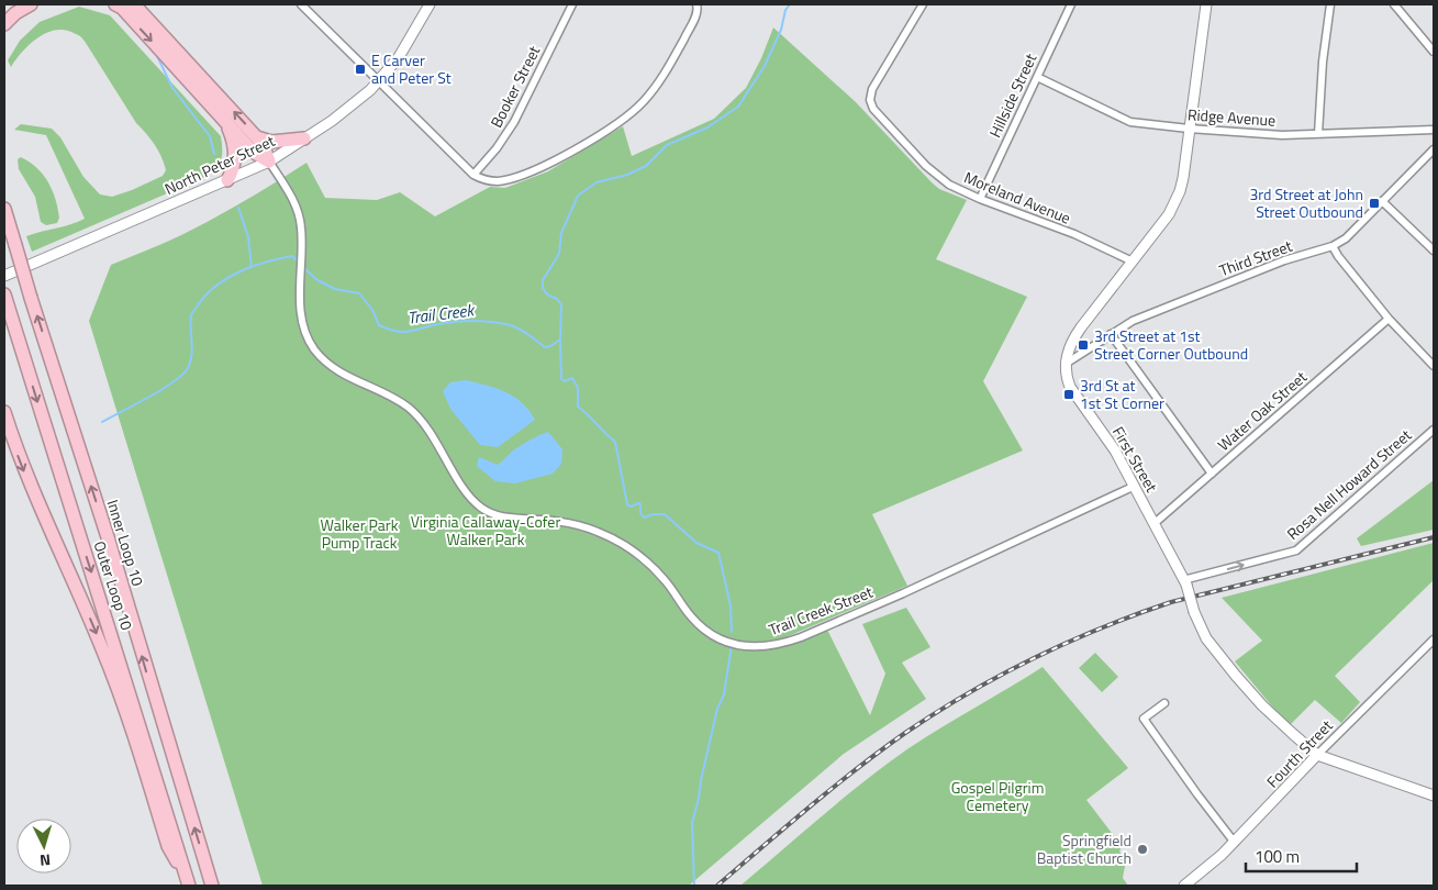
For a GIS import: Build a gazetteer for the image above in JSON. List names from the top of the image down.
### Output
{
  "streets": {
    "highway": ["Inner Loop 10", "Outer Loop 10"],
    "street": [
      "Booker Street",
      "Hillside Street",
      "Ridge Avenue",
      "North Peter Street",
      "Moreland Avenue",
      "Third Street",
      "Water Oak Street",
      "First Street",
      "Rosa Nell Howard Street",
      "Trail Creek Street",
      "Fourth Street"
    ]
  },
  "crossings": [
    ["Hillside Street", "Ridge Avenue"],
    ["Hillside Street", "Moreland Avenue"],
    ["North Peter Street", "Trail Creek Street"],
    ["Third Street", "First Street"],
    ["Water Oak Street", "First Street"],
    ["First Street", "Rosa Nell Howard Street"],
    ["First Street", "Trail Creek Street"],
    ["First Street", "Fourth Street"]
  ],
  "one_way": ["Rosa Nell Howard Street"],
  "water": ["Trail Creek"],
  "parks": ["Virginia Callaway-Cofer Walker Park", "Walker Park Pump Track", "Gospel Pilgrim Cemetery"],
  "places": {
    "transit": [
      "E Carver and Peter St",
      "3rd Street at John Street Outbound",
      "3rd Street at 1st Street Corner Outbound",
      "3rd St at 1st St Corner"
    ],
    "other": ["Springfield Baptist Church"]
  },
  "scale_bar": "100 m",
  "north": "bottom"
}
